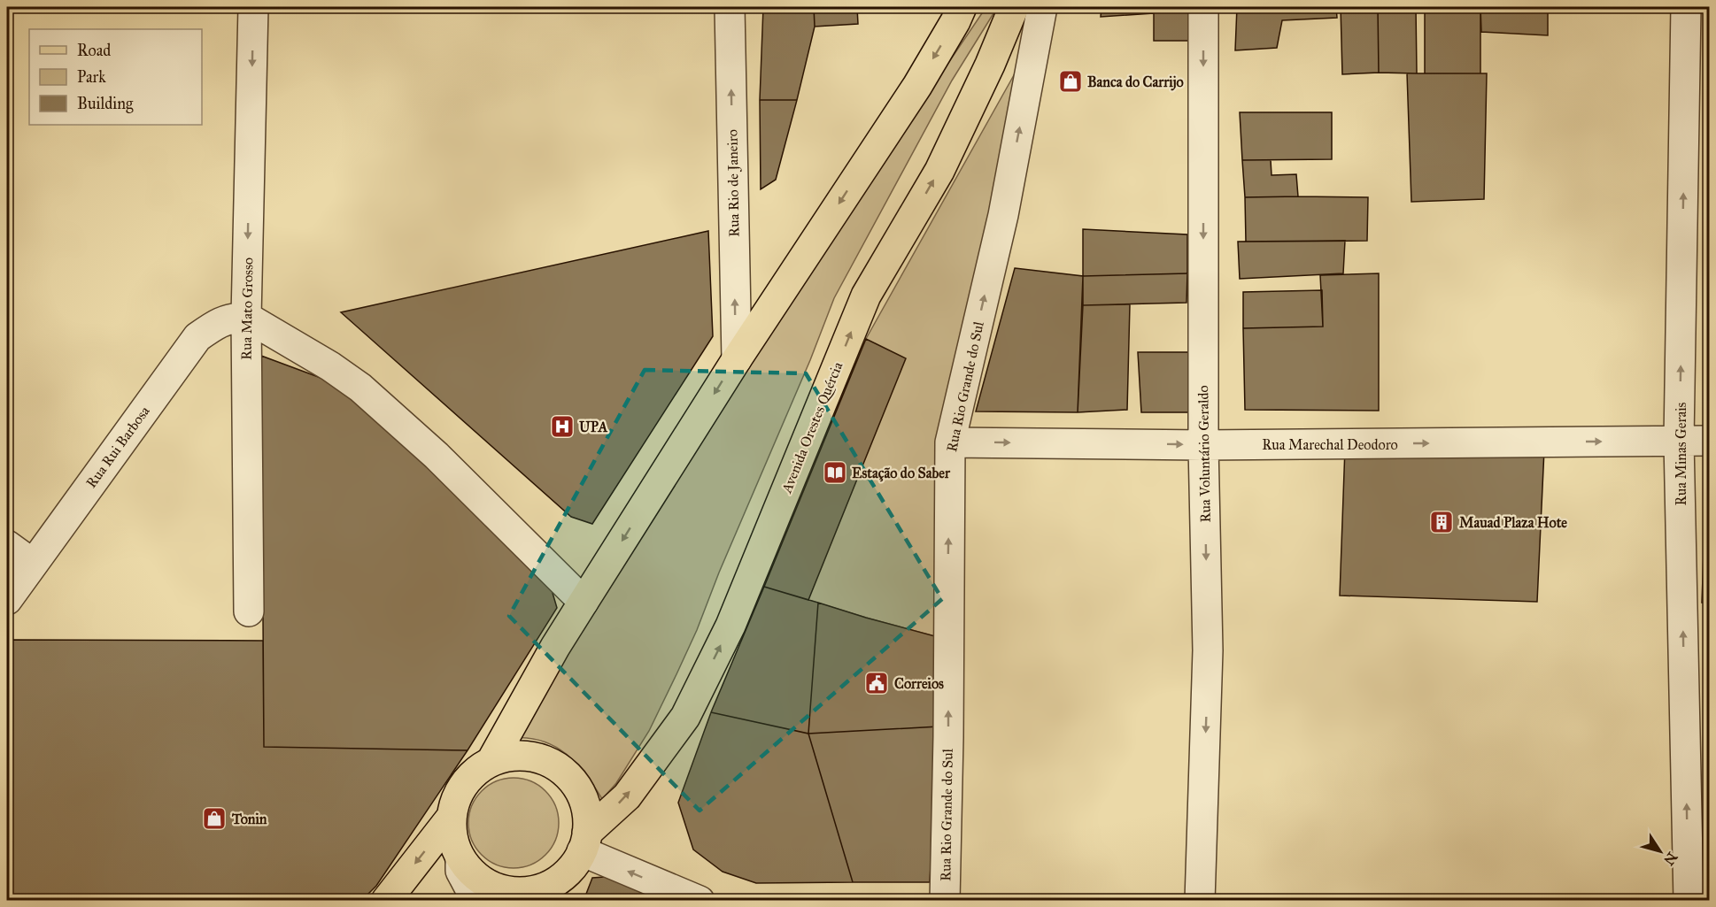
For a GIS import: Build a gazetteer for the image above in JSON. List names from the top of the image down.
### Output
{
  "streets": {
    "main road": ["Avenida Orestes Quércia"],
    "street": [
      "Rua Rio de Janeiro",
      "Rua Mato Grosso",
      "Rua Rio Grande do Sul",
      "Rua Marechal Deodoro",
      "Rua Rui Barbosa",
      "Rua Voluntário Geraldo",
      "Rua Minas Gerais"
    ]
  },
  "crossings": [
    ["Rua Mato Grosso", "Rua Rui Barbosa"],
    ["Rua Rio Grande do Sul", "Rua Marechal Deodoro"],
    ["Rua Marechal Deodoro", "Rua Voluntário Geraldo"],
    ["Rua Marechal Deodoro", "Rua Minas Gerais"]
  ],
  "one_way": [
    "Rua Rio de Janeiro",
    "Rua Mato Grosso",
    "Rua Rio Grande do Sul",
    "Rua Marechal Deodoro",
    "Rua Voluntário Geraldo",
    "Rua Minas Gerais"
  ],
  "places": {
    "shop": ["Banca do Carrijo", "Tonin"],
    "hospital": ["UPA"],
    "library": ["Estação do Saber"],
    "building": ["Mauad Plaza Hote"],
    "public building": ["Correios"]
  },
  "legend": ["Road", "Park", "Building"],
  "north": "bottom right"
}
